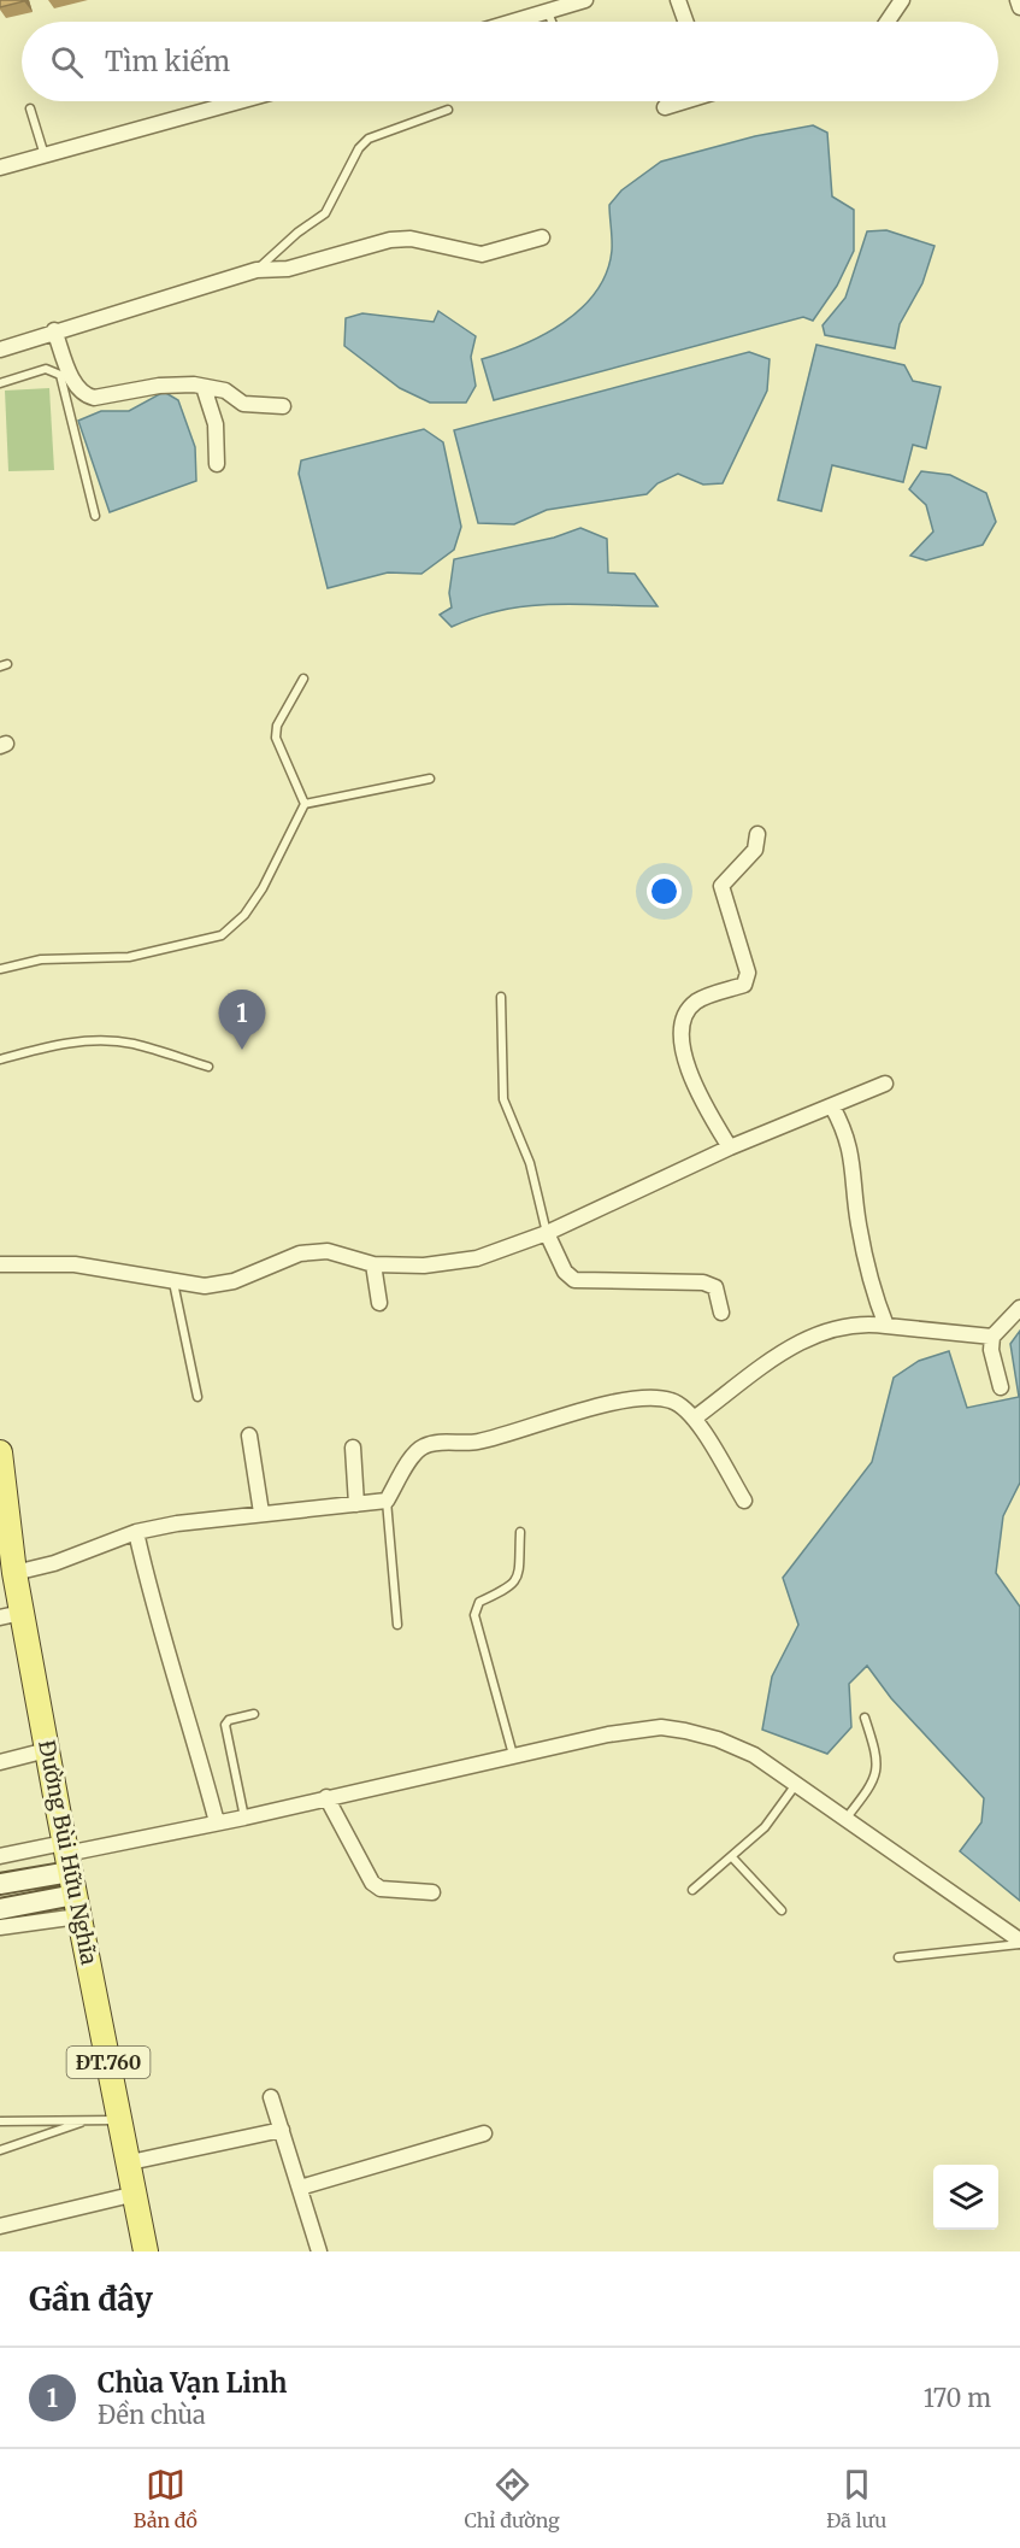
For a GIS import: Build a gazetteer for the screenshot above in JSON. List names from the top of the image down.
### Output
{
  "streets": {
    "main road": ["Đường Bùi Hữu Nghĩa", "ĐT.760"]
  },
  "page": {
    "search": "Tìm kiếm",
    "pins": "1",
    "heading": "Gần đây",
    "list": [
      {
        "mark": "1",
        "name": "Chùa Vạn Linh",
        "note": "Đền chùa",
        "value": "170 m"
      }
    ],
    "nav": ["Bản đồ", "Chỉ đường", "Đã lưu"]
  }
}
